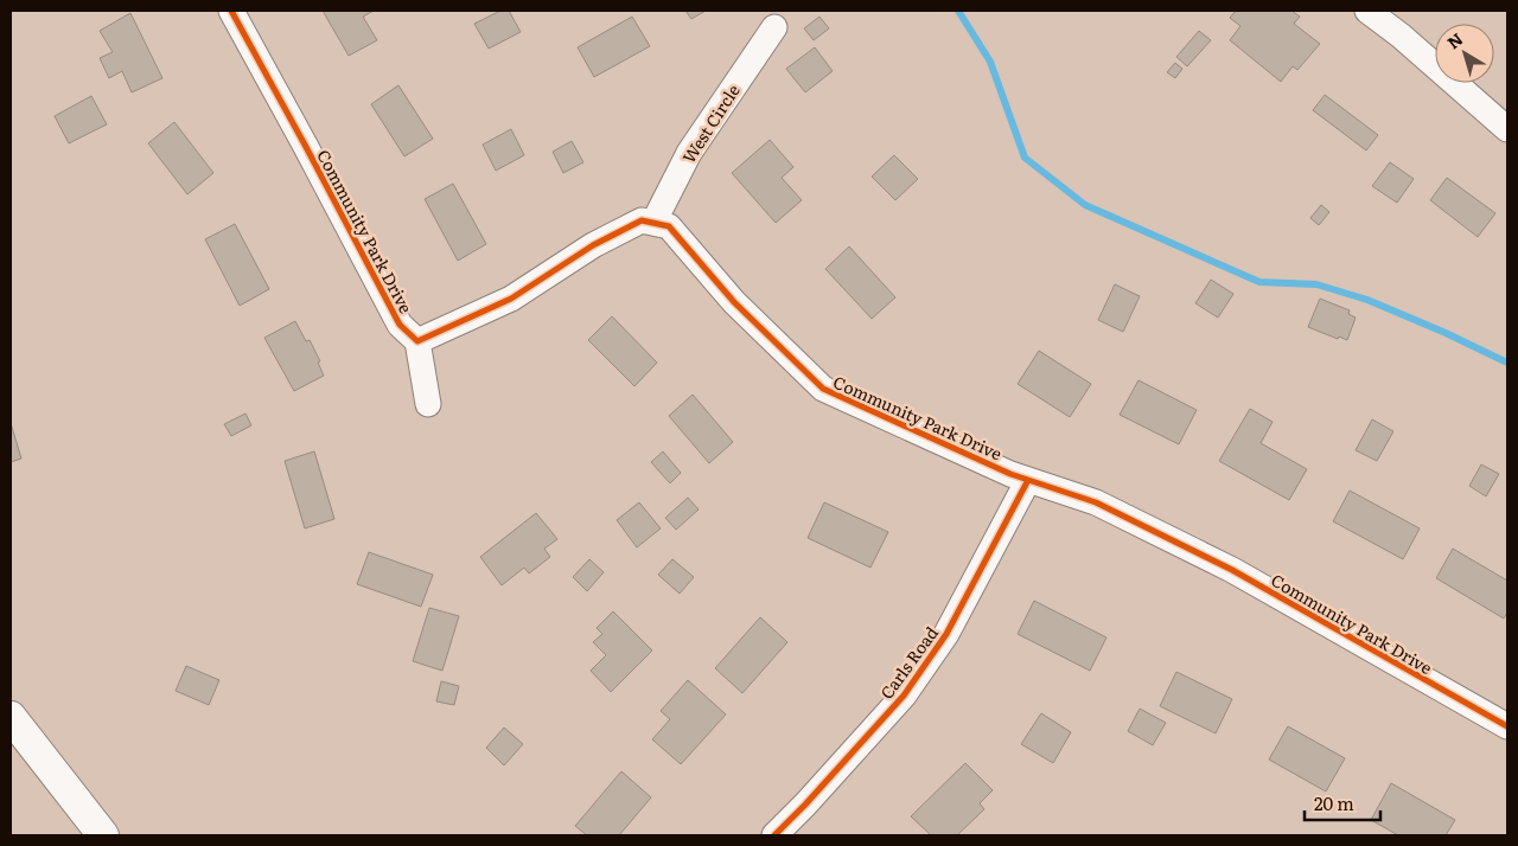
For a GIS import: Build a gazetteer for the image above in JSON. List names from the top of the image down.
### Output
{
  "streets": {
    "street": ["West Circle", "Community Park Drive", "Carls Road"]
  },
  "crossings": [
    ["West Circle", "Community Park Drive"],
    ["Community Park Drive", "Carls Road"]
  ],
  "scale_bar": "20 m",
  "north": "top left"
}
